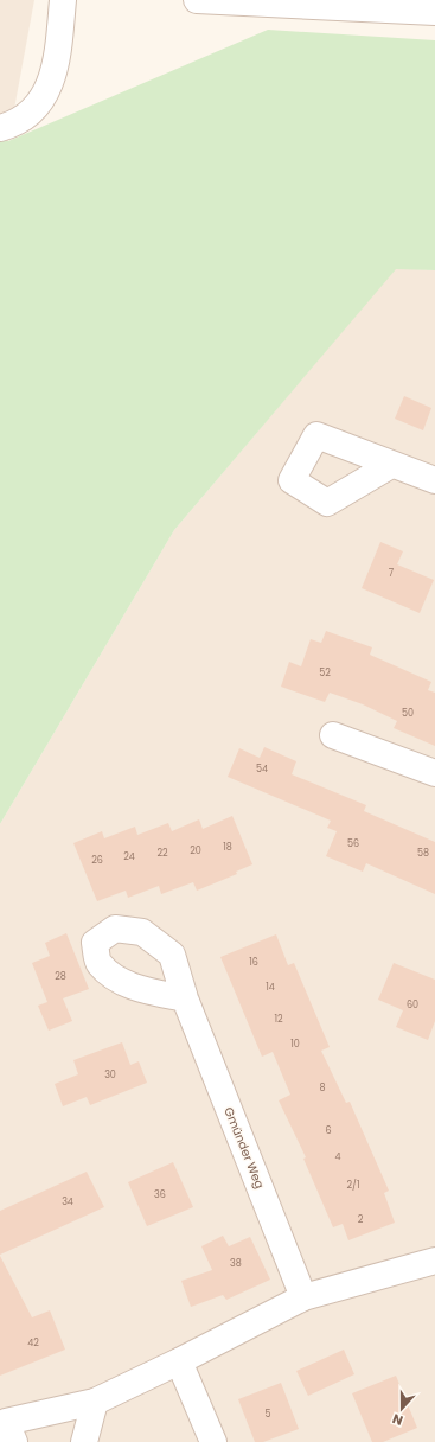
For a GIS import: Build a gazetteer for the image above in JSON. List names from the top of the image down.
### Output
{
  "streets": {
    "street": ["Gmünder Weg"]
  },
  "house_numbers": [
    "7",
    "52",
    "50",
    "54",
    "56",
    "18",
    "20",
    "22",
    "58",
    "24",
    "26",
    "16",
    "28",
    "14",
    "60",
    "12",
    "10",
    "30",
    "8",
    "6",
    "4",
    "2/1",
    "36",
    "34",
    "2",
    "38",
    "42",
    "5"
  ],
  "north": "bottom"
}
